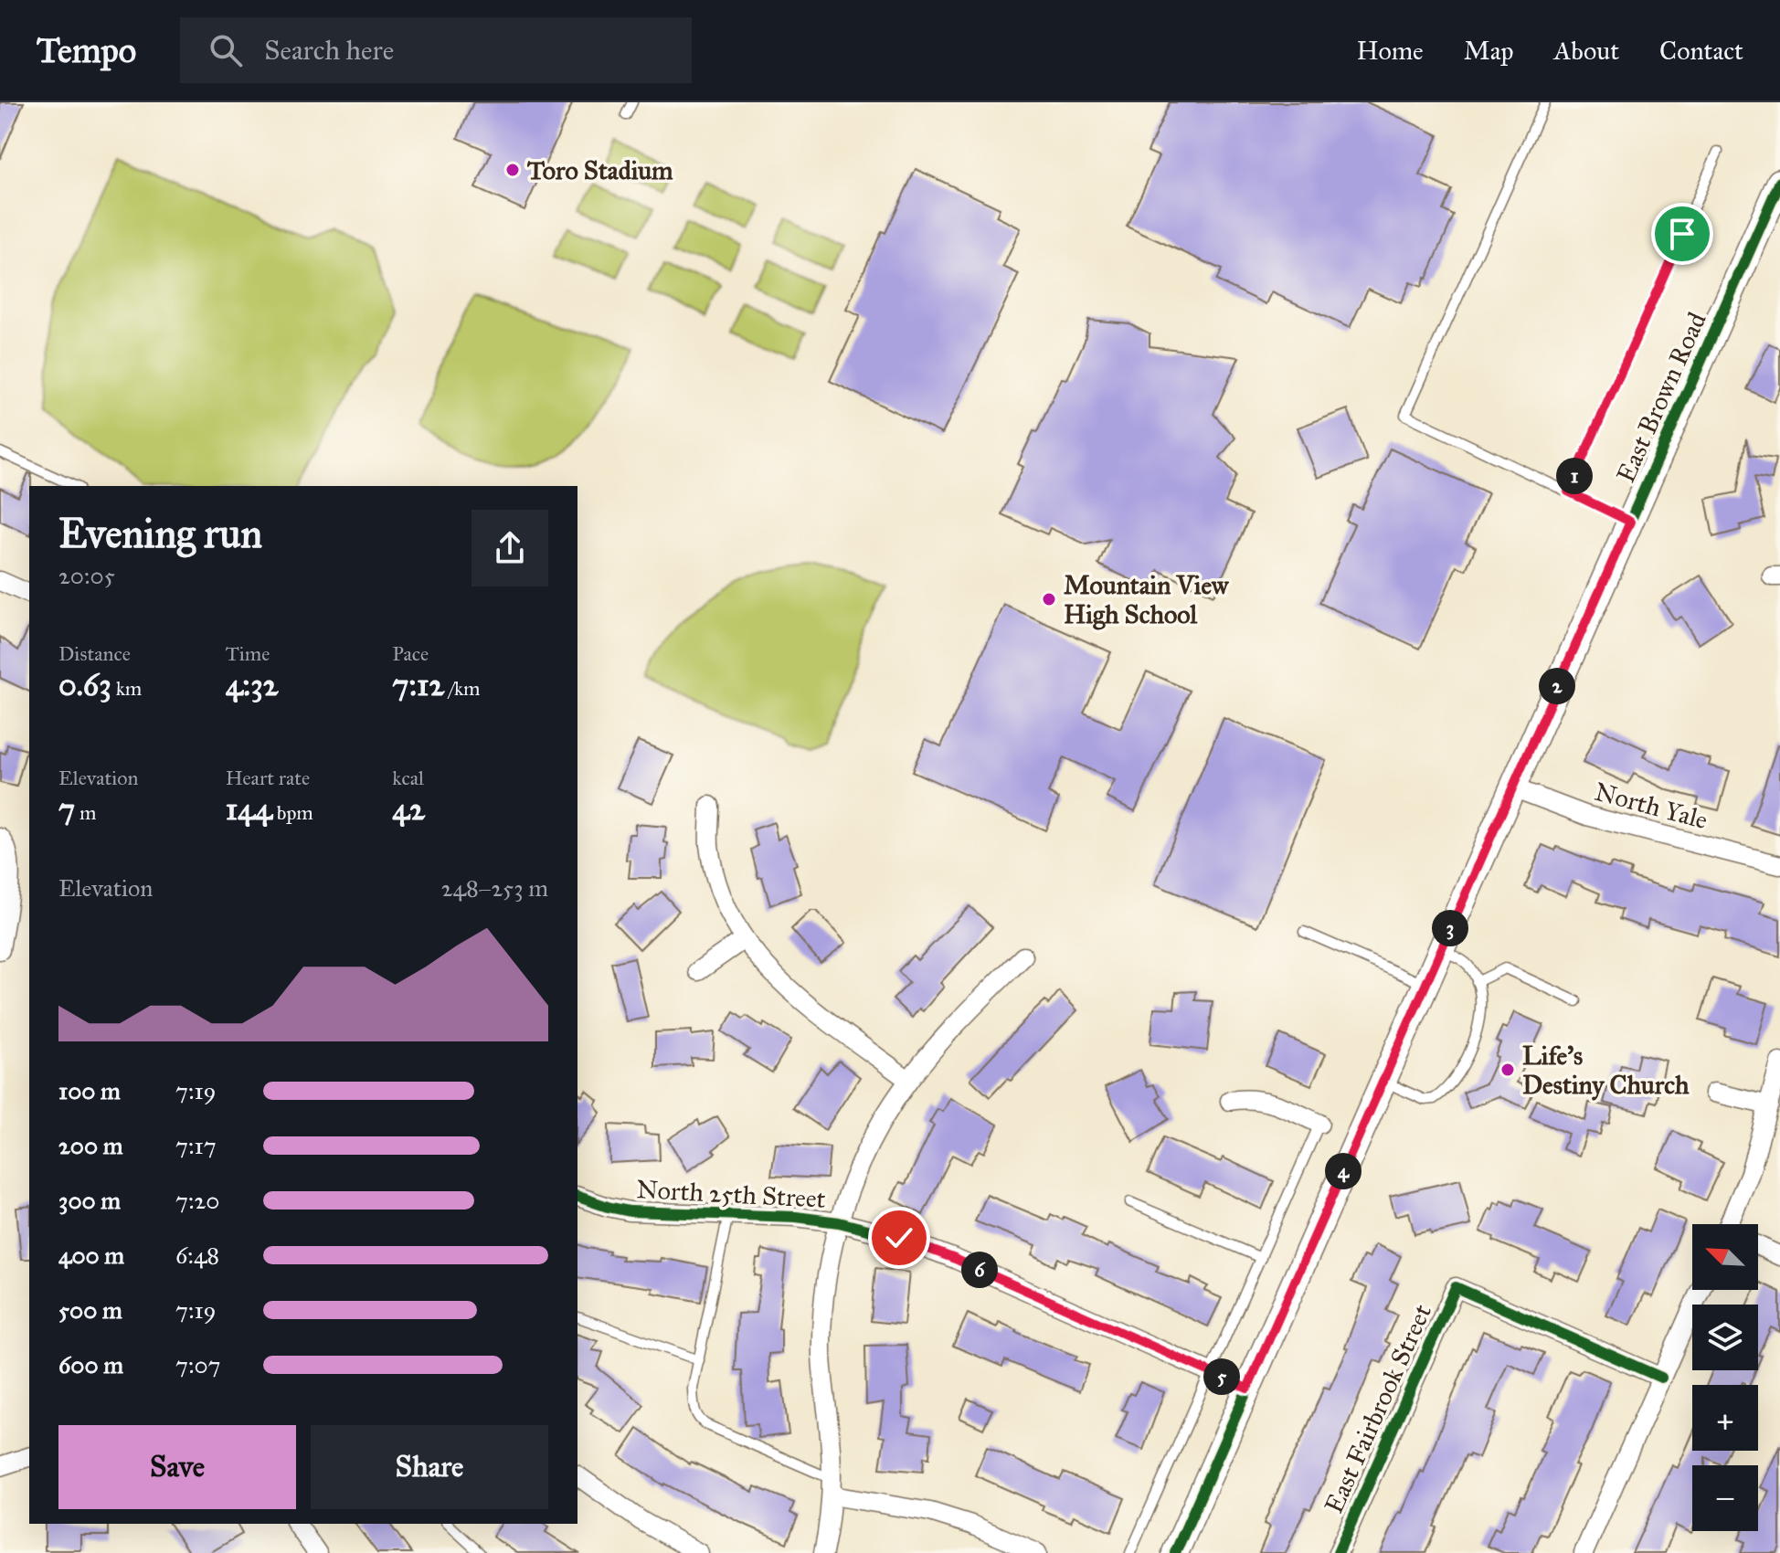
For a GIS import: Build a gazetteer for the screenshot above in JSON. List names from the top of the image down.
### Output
{
  "streets": {
    "main road": ["East Brown Road"],
    "street": ["North Yale", "North 25th Street", "East Fairbrook Street"]
  },
  "crossings": [
    ["East Brown Road", "North Yale"],
    ["East Brown Road", "North 25th Street"]
  ],
  "places": ["Toro Stadium", "Mountain View High School", "Life's Destiny Church"],
  "north": "top left",
  "page": {
    "header": "Tempo",
    "search": "Search here",
    "nav": [
      "Home",
      "Map",
      "About",
      "Contact"
    ],
    "pins": [
      "1",
      "2",
      "3",
      "4",
      "6",
      "5"
    ],
    "heading": ["Evening run", "20:05"],
    "stats": [
      ["Distance", "0.63 km"],
      ["Time", "4:32"],
      ["Pace", "7:12 /km"],
      ["Elevation", "7 m"],
      ["Heart rate", "144 bpm"],
      ["kcal", "42"]
    ],
    "chart": ["Elevation", "248–253 m"],
    "list": [
      {
        "name": "100 m",
        "note": "7:19"
      },
      {
        "name": "200 m",
        "note": "7:17"
      },
      {
        "name": "300 m",
        "note": "7:20"
      },
      {
        "name": "400 m",
        "note": "6:48"
      },
      {
        "name": "500 m",
        "note": "7:19"
      },
      {
        "name": "600 m",
        "note": "7:07"
      }
    ],
    "map_buttons": ["+", "−"],
    "buttons": ["Save", "Share"]
  }
}
